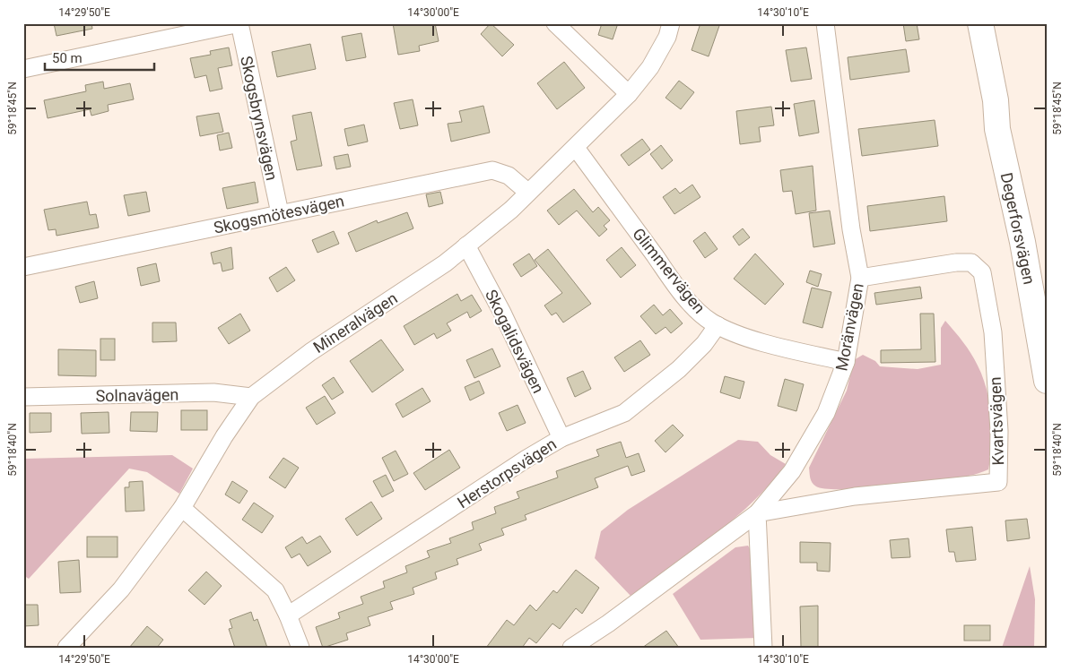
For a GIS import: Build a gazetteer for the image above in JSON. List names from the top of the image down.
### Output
{
  "streets": {
    "main road": ["Degerforsvägen"],
    "street": [
      "Skogsbrynsvägen",
      "Skogsmötesvägen",
      "Glimmervägen",
      "Mineralvägen",
      "Moränvägen",
      "Skogalidsvägen",
      "Solnavägen",
      "Kvartsvägen",
      "Herstorpsvägen"
    ]
  },
  "crossings": [
    ["Skogsbrynsvägen", "Skogsmötesvägen"],
    ["Skogsmötesvägen", "Mineralvägen"],
    ["Glimmervägen", "Mineralvägen"],
    ["Glimmervägen", "Moränvägen"],
    ["Glimmervägen", "Herstorpsvägen"],
    ["Mineralvägen", "Skogalidsvägen"],
    ["Mineralvägen", "Solnavägen"],
    ["Moränvägen", "Kvartsvägen"],
    ["Skogalidsvägen", "Herstorpsvägen"]
  ],
  "scale_bar": "50 m",
  "coordinates": [
    "14°29'50\"E",
    "14°30'00\"E",
    "14°30'10\"E",
    "59°18'45\"N",
    "59°18'40\"N"
  ]
}
